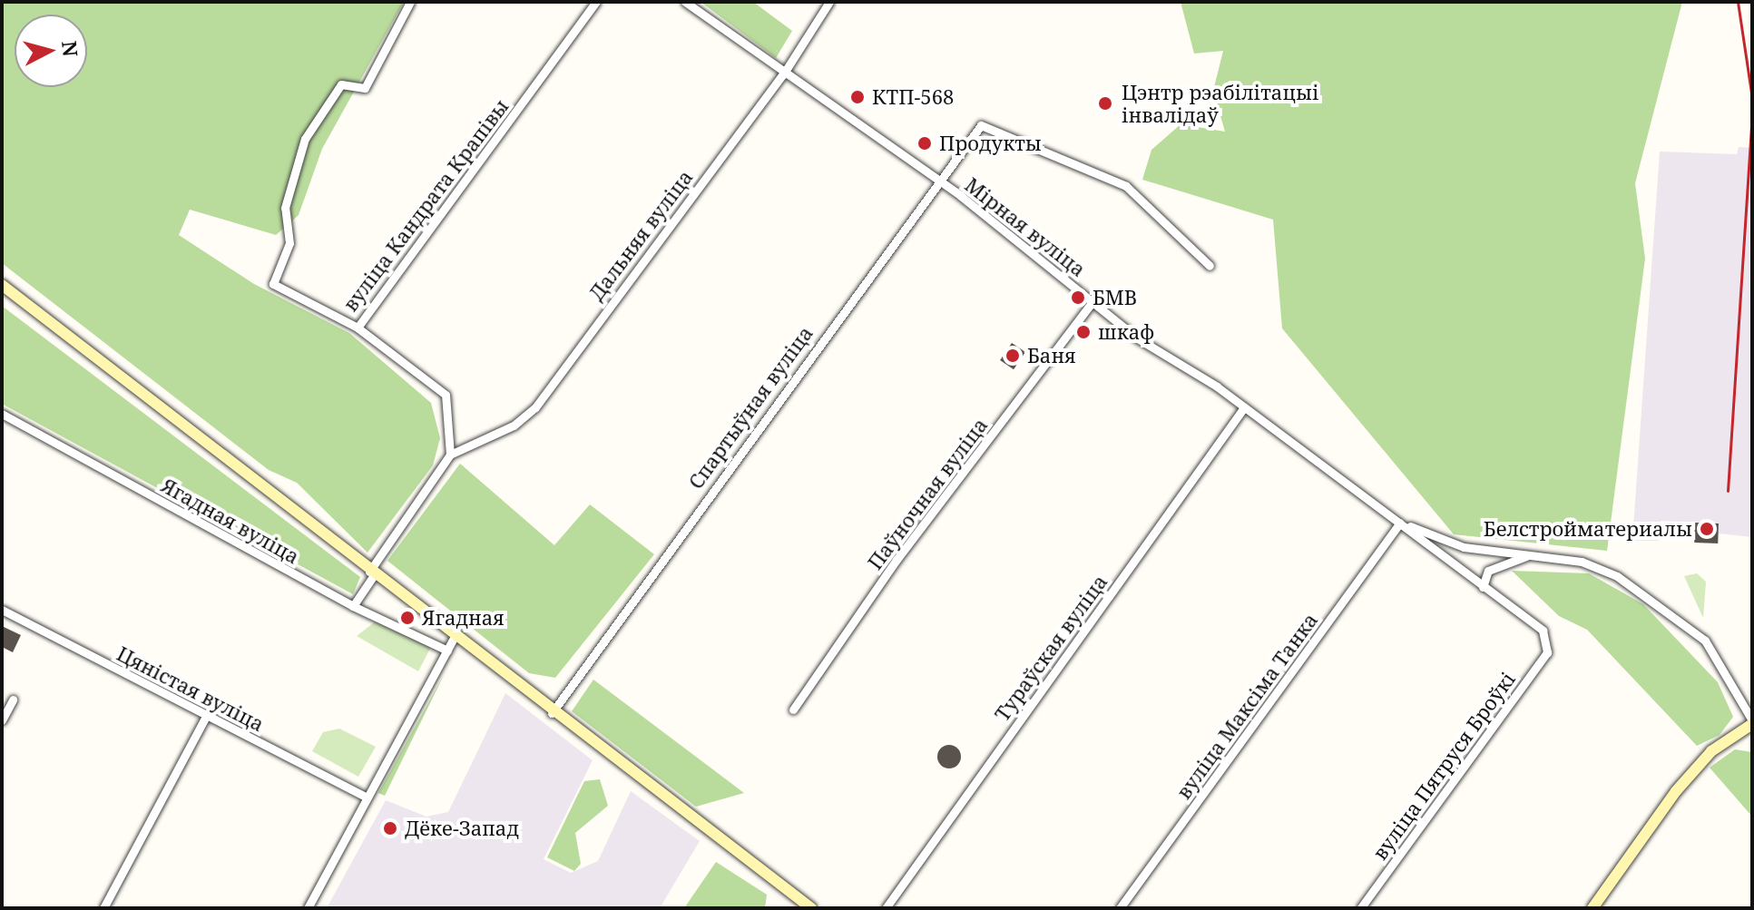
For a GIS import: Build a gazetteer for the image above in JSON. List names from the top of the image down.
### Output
{
  "streets": {
    "street": [
      "вуліца Кандрата Крапівы",
      "Мірная вуліца",
      "Дальняя вуліца",
      "Спартыўная вуліца",
      "Паўночная вуліца",
      "Ягадная вуліца",
      "Тураўская вуліца",
      "Цяністая вуліца",
      "вуліца Максіма Танка",
      "вуліца Пятруся Броўкі"
    ]
  },
  "crossings": [
    ["Мірная вуліца", "Дальняя вуліца"],
    ["Мірная вуліца", "Спартыўная вуліца"],
    ["Мірная вуліца", "Паўночная вуліца"],
    ["Мірная вуліца", "Тураўская вуліца"],
    ["Мірная вуліца", "вуліца Максіма Танка"],
    ["Мірная вуліца", "вуліца Пятруся Броўкі"]
  ],
  "places": [
    "КТП-568",
    "Цэнтр рэабілітацыі інвалідаў",
    "Продукты",
    "БМВ",
    "шкаф",
    "Баня",
    "Белстройматериалы",
    "Ягадная",
    "Дёке-Запад"
  ],
  "north": "right"
}
